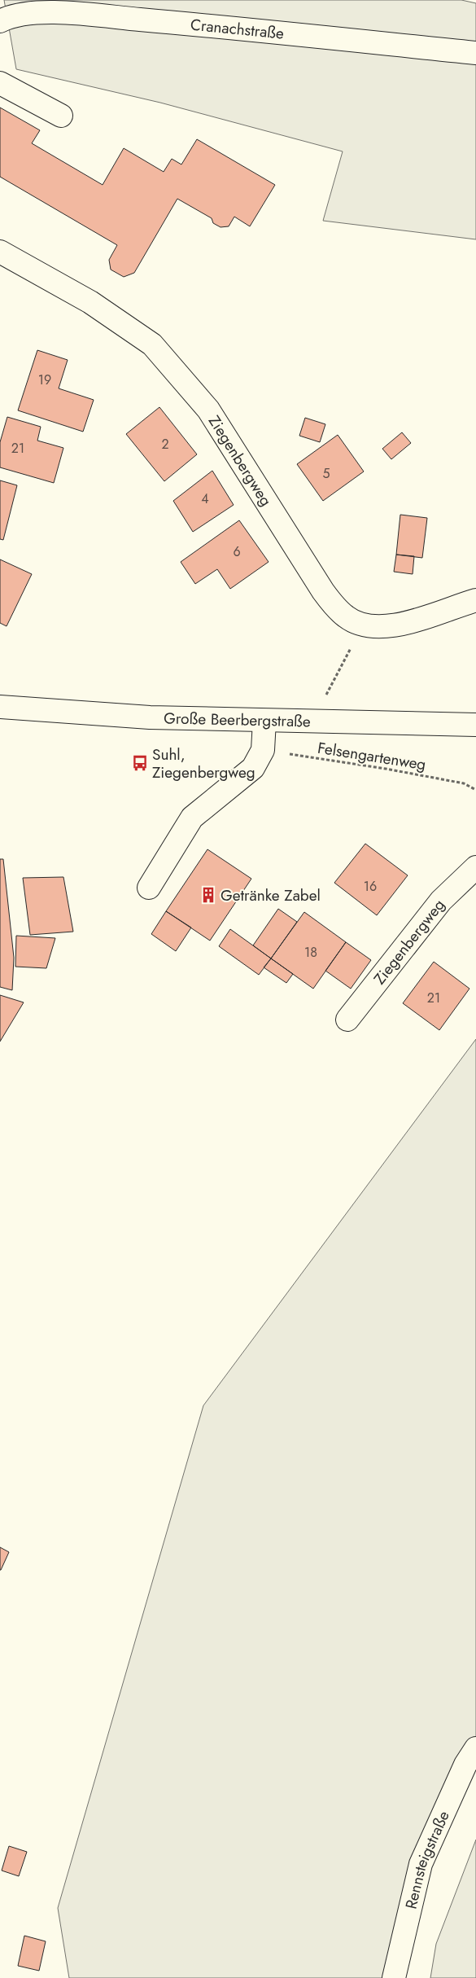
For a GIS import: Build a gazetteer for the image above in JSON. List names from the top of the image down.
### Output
{
  "streets": {
    "street": [
      "Cranachstraße",
      "Ziegenbergweg",
      "Große Beerbergstraße",
      "Rennsteigstraße"
    ],
    "path": ["Felsengartenweg"]
  },
  "places": {
    "bus stop": ["Suhl, Ziegenbergweg"],
    "building": ["Getränke Zabel"]
  },
  "house_numbers": [
    "19",
    "2",
    "21",
    "5",
    "4",
    "6",
    "16",
    "18",
    "21"
  ]
}
